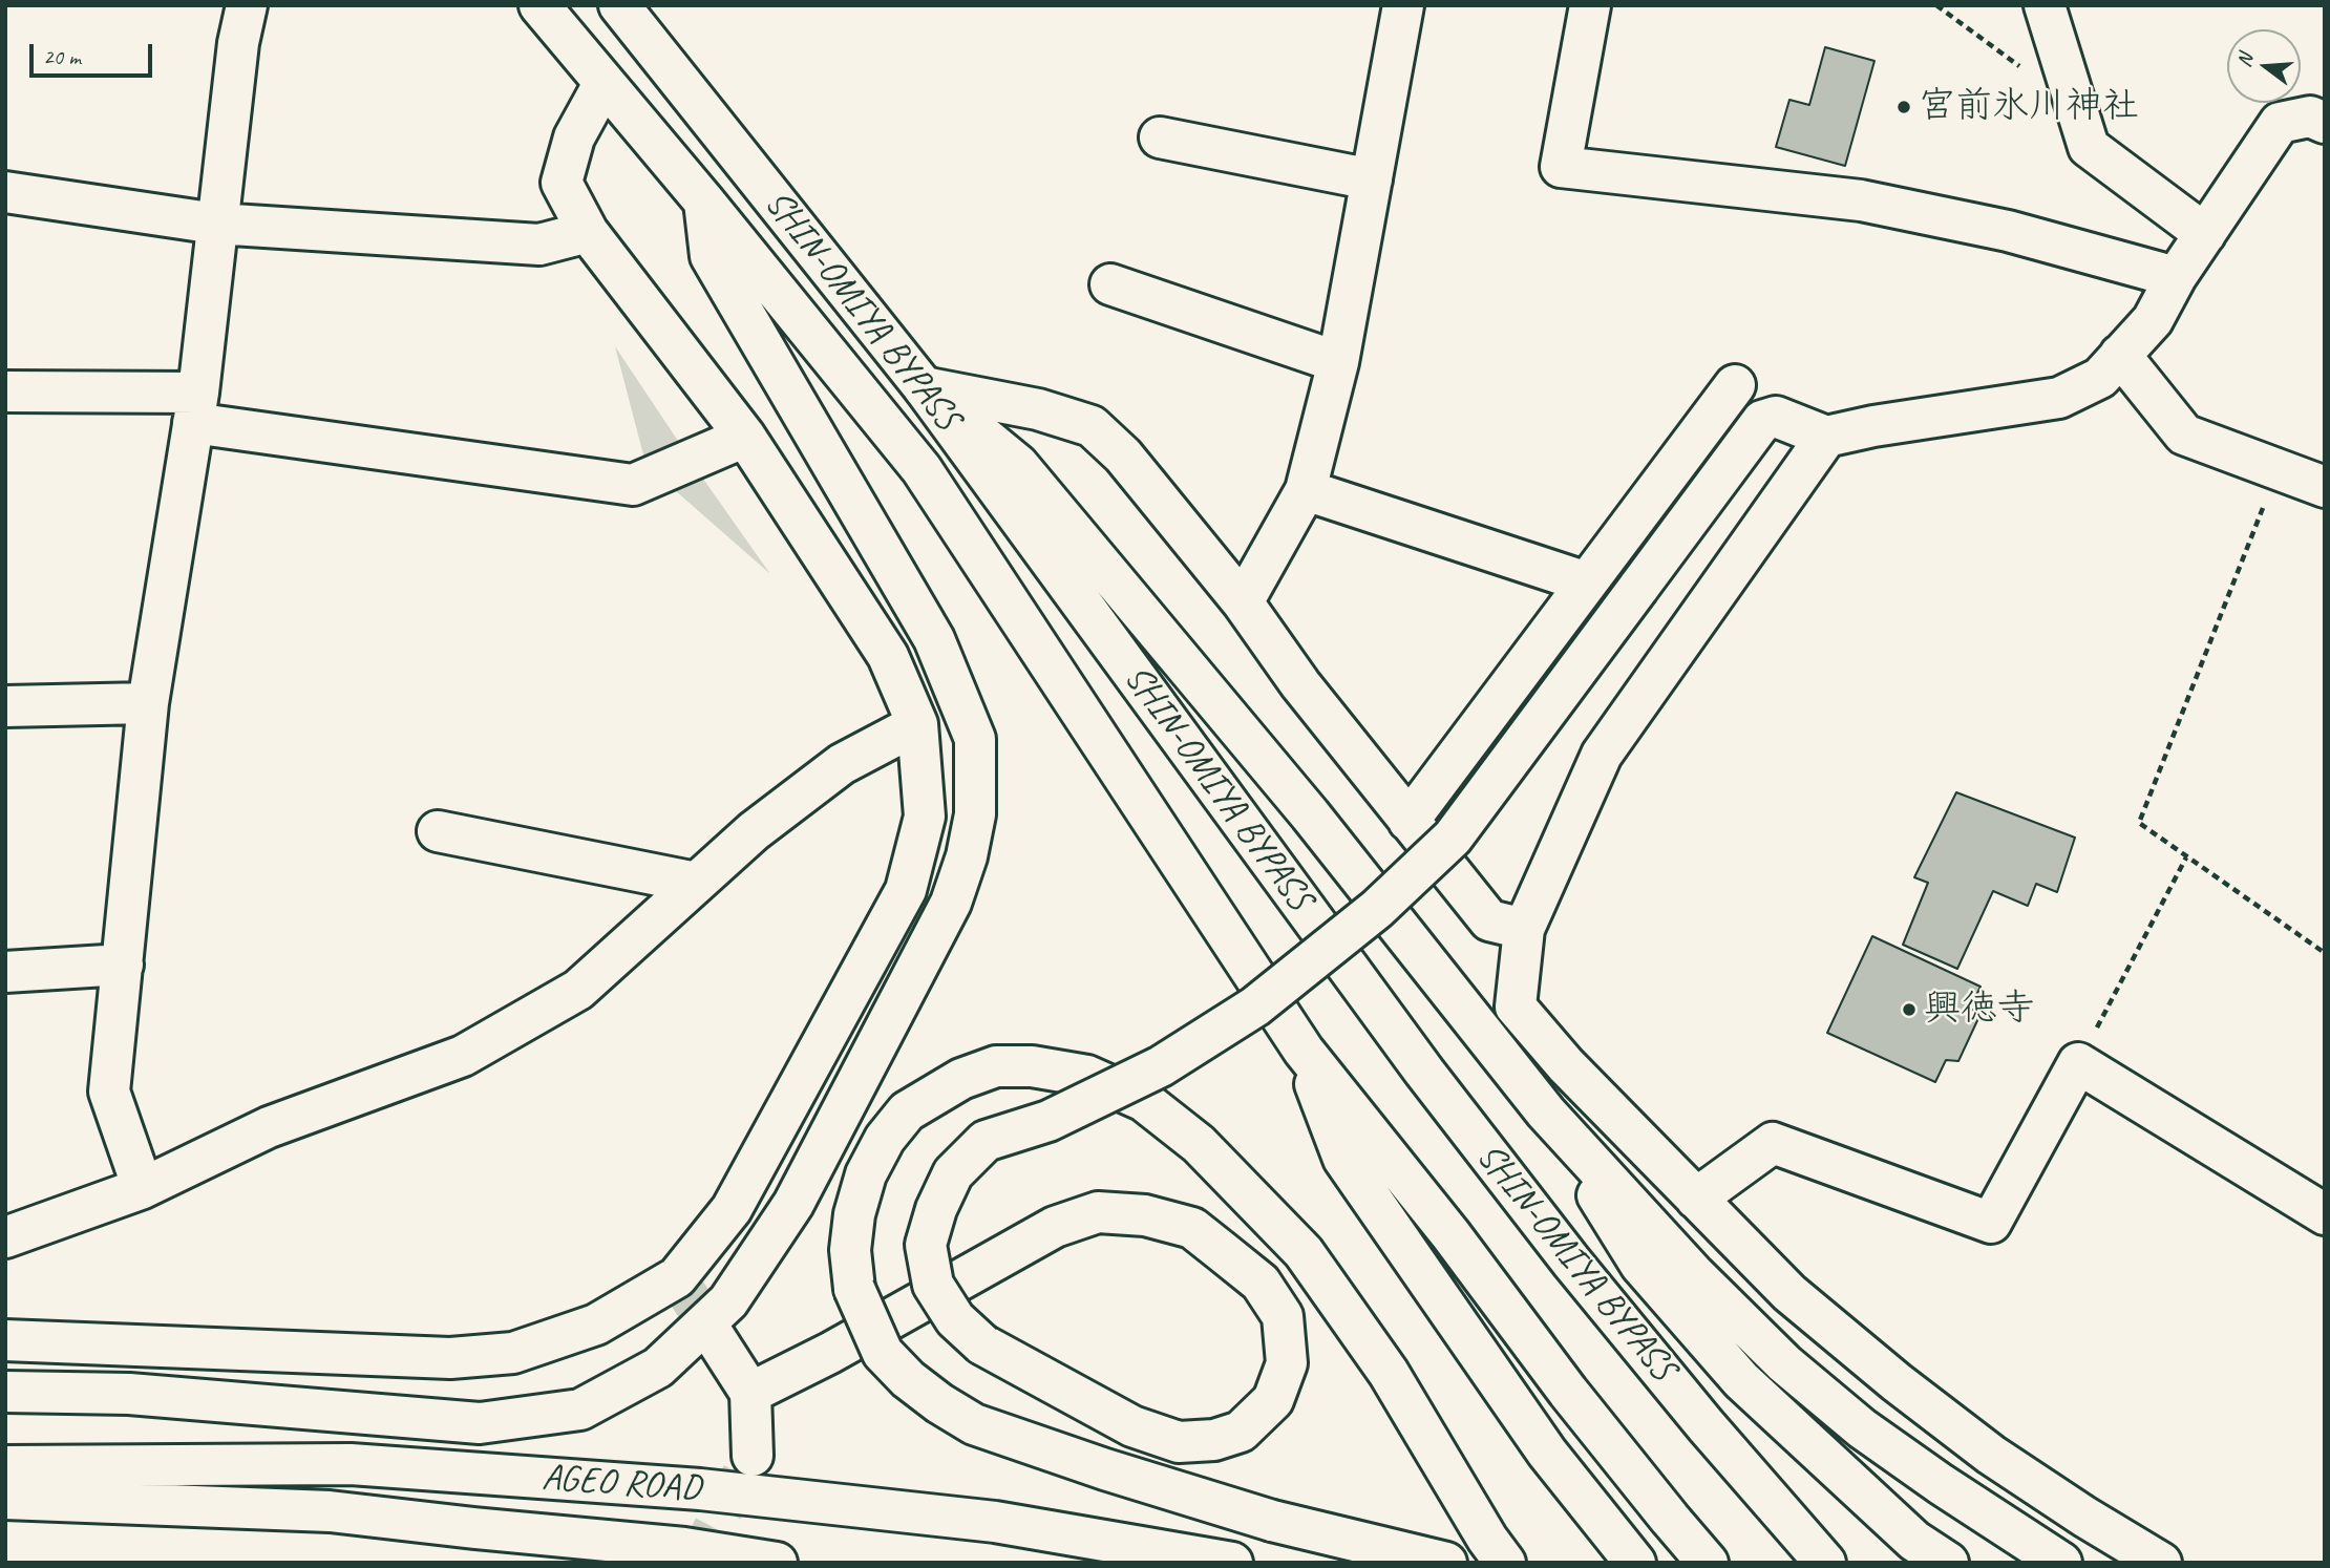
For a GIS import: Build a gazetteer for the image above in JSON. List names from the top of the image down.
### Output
{
  "streets": {
    "main road": ["SHIN-OMIYA BYPASS", "AGEO ROAD"]
  },
  "places": ["宮前氷川神社", "興徳寺"],
  "scale_bar": "20 m",
  "north": "left"
}
